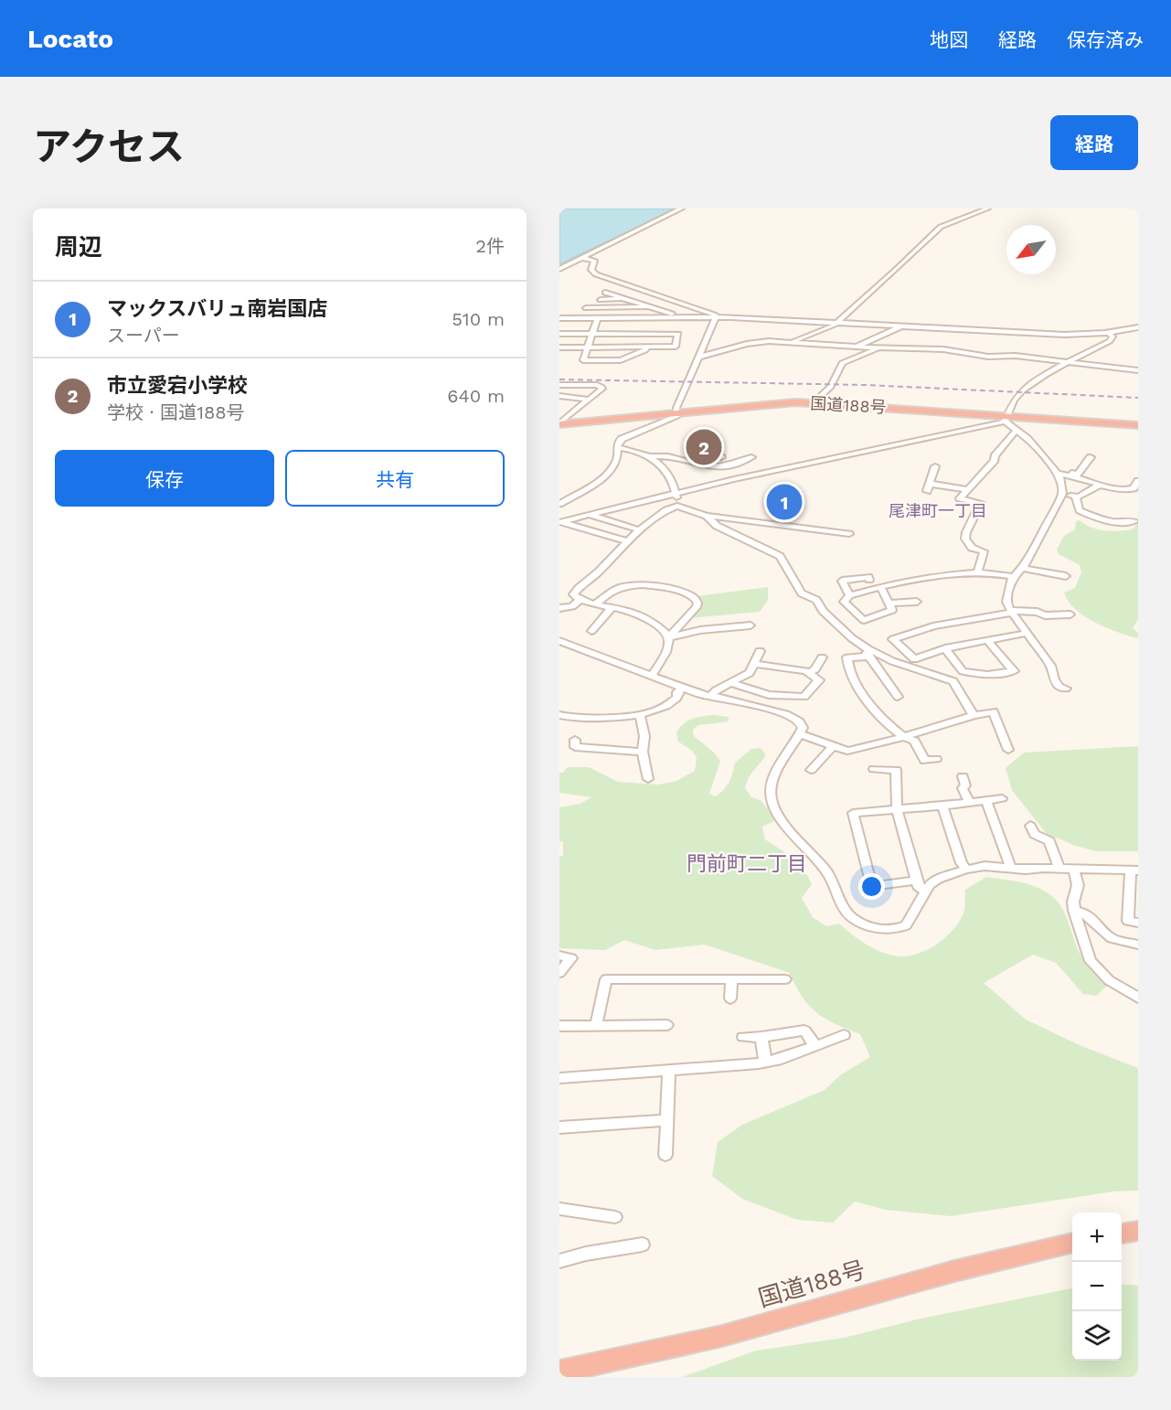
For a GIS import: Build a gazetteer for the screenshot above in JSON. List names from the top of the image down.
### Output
{
  "streets": {
    "highway": ["国道188号"]
  },
  "districts": ["尾津町一丁目", "門前町二丁目"],
  "north": "bottom left",
  "page": {
    "header": "Locato",
    "nav": ["地図", "経路", "保存済み"],
    "title": "アクセス",
    "buttons": [
      "経路",
      ["保存", "共有"]
    ],
    "heading": ["周辺", "2件"],
    "list": [
      {
        "mark": "1",
        "name": "マックスバリュ南岩国店",
        "note": "スーパー",
        "value": "510 m"
      },
      {
        "mark": "2",
        "name": "市立愛宕小学校",
        "note": "学校 · 国道188号",
        "value": "640 m"
      }
    ],
    "pins": ["2", "1"],
    "map_buttons": ["+", "−"]
  }
}
